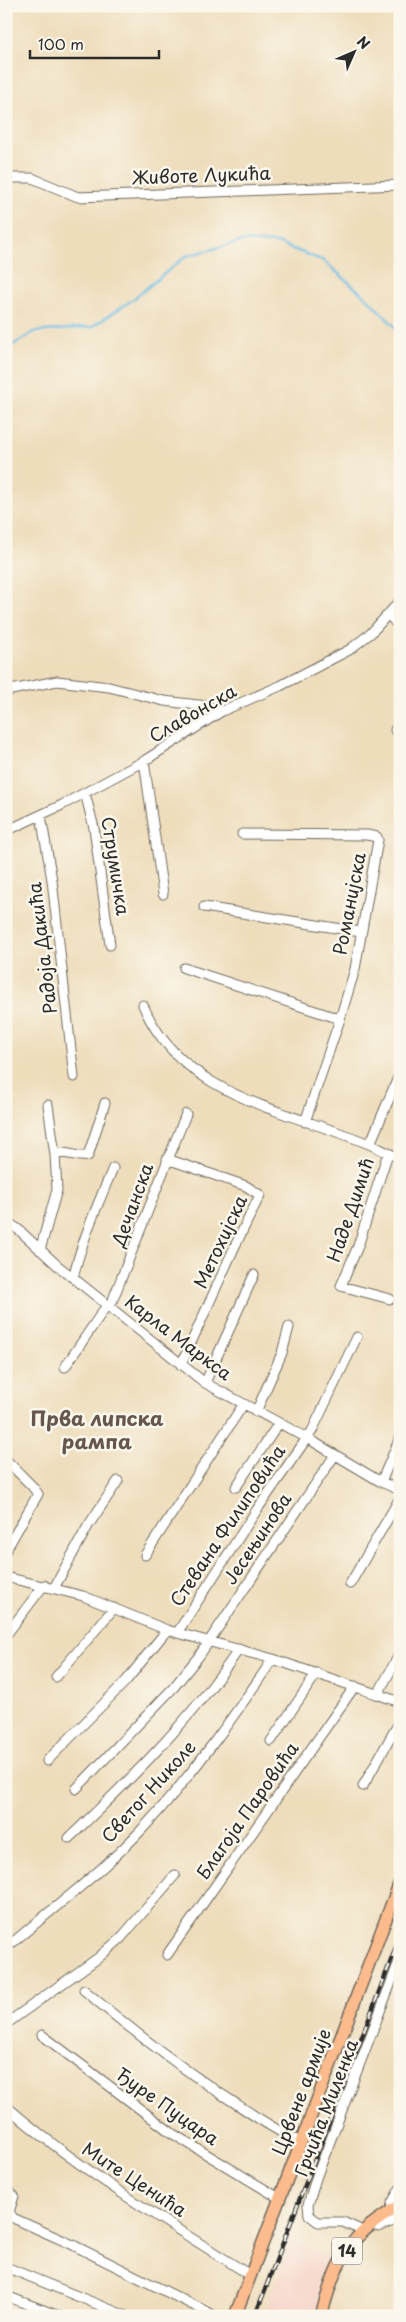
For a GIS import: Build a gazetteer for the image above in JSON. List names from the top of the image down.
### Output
{
  "streets": {
    "main road": ["Црвене армије", "14"],
    "street": [
      "Животе Лукића",
      "Славонска",
      "Струмичка",
      "Романијска",
      "Радоја Дакића",
      "Дечанска",
      "Наде Димић",
      "Метохијска",
      "Карла Маркса",
      "Стевана Филиповића",
      "Јесењинова",
      "Светог Николе",
      "Благоја Паровића",
      "Ђуре Пуцара",
      "Грчића Миленка",
      "Мите Ценића"
    ]
  },
  "crossings": [
    ["Славонска", "Струмичка"],
    ["Славонска", "Радоја Дакића"],
    ["Дечанска", "Метохијска"],
    ["Дечанска", "Карла Маркса"],
    ["Метохијска", "Карла Маркса"],
    ["Карла Маркса", "Стевана Филиповића"],
    ["Карла Маркса", "Јесењинова"],
    ["Црвене армије", "Ђуре Пуцара"],
    ["Црвене армије", "Мите Ценића"],
    ["Грчића Миленка", "14"]
  ],
  "districts": ["Прва липска рампа"],
  "scale_bar": "100 m",
  "north": "top right"
}
